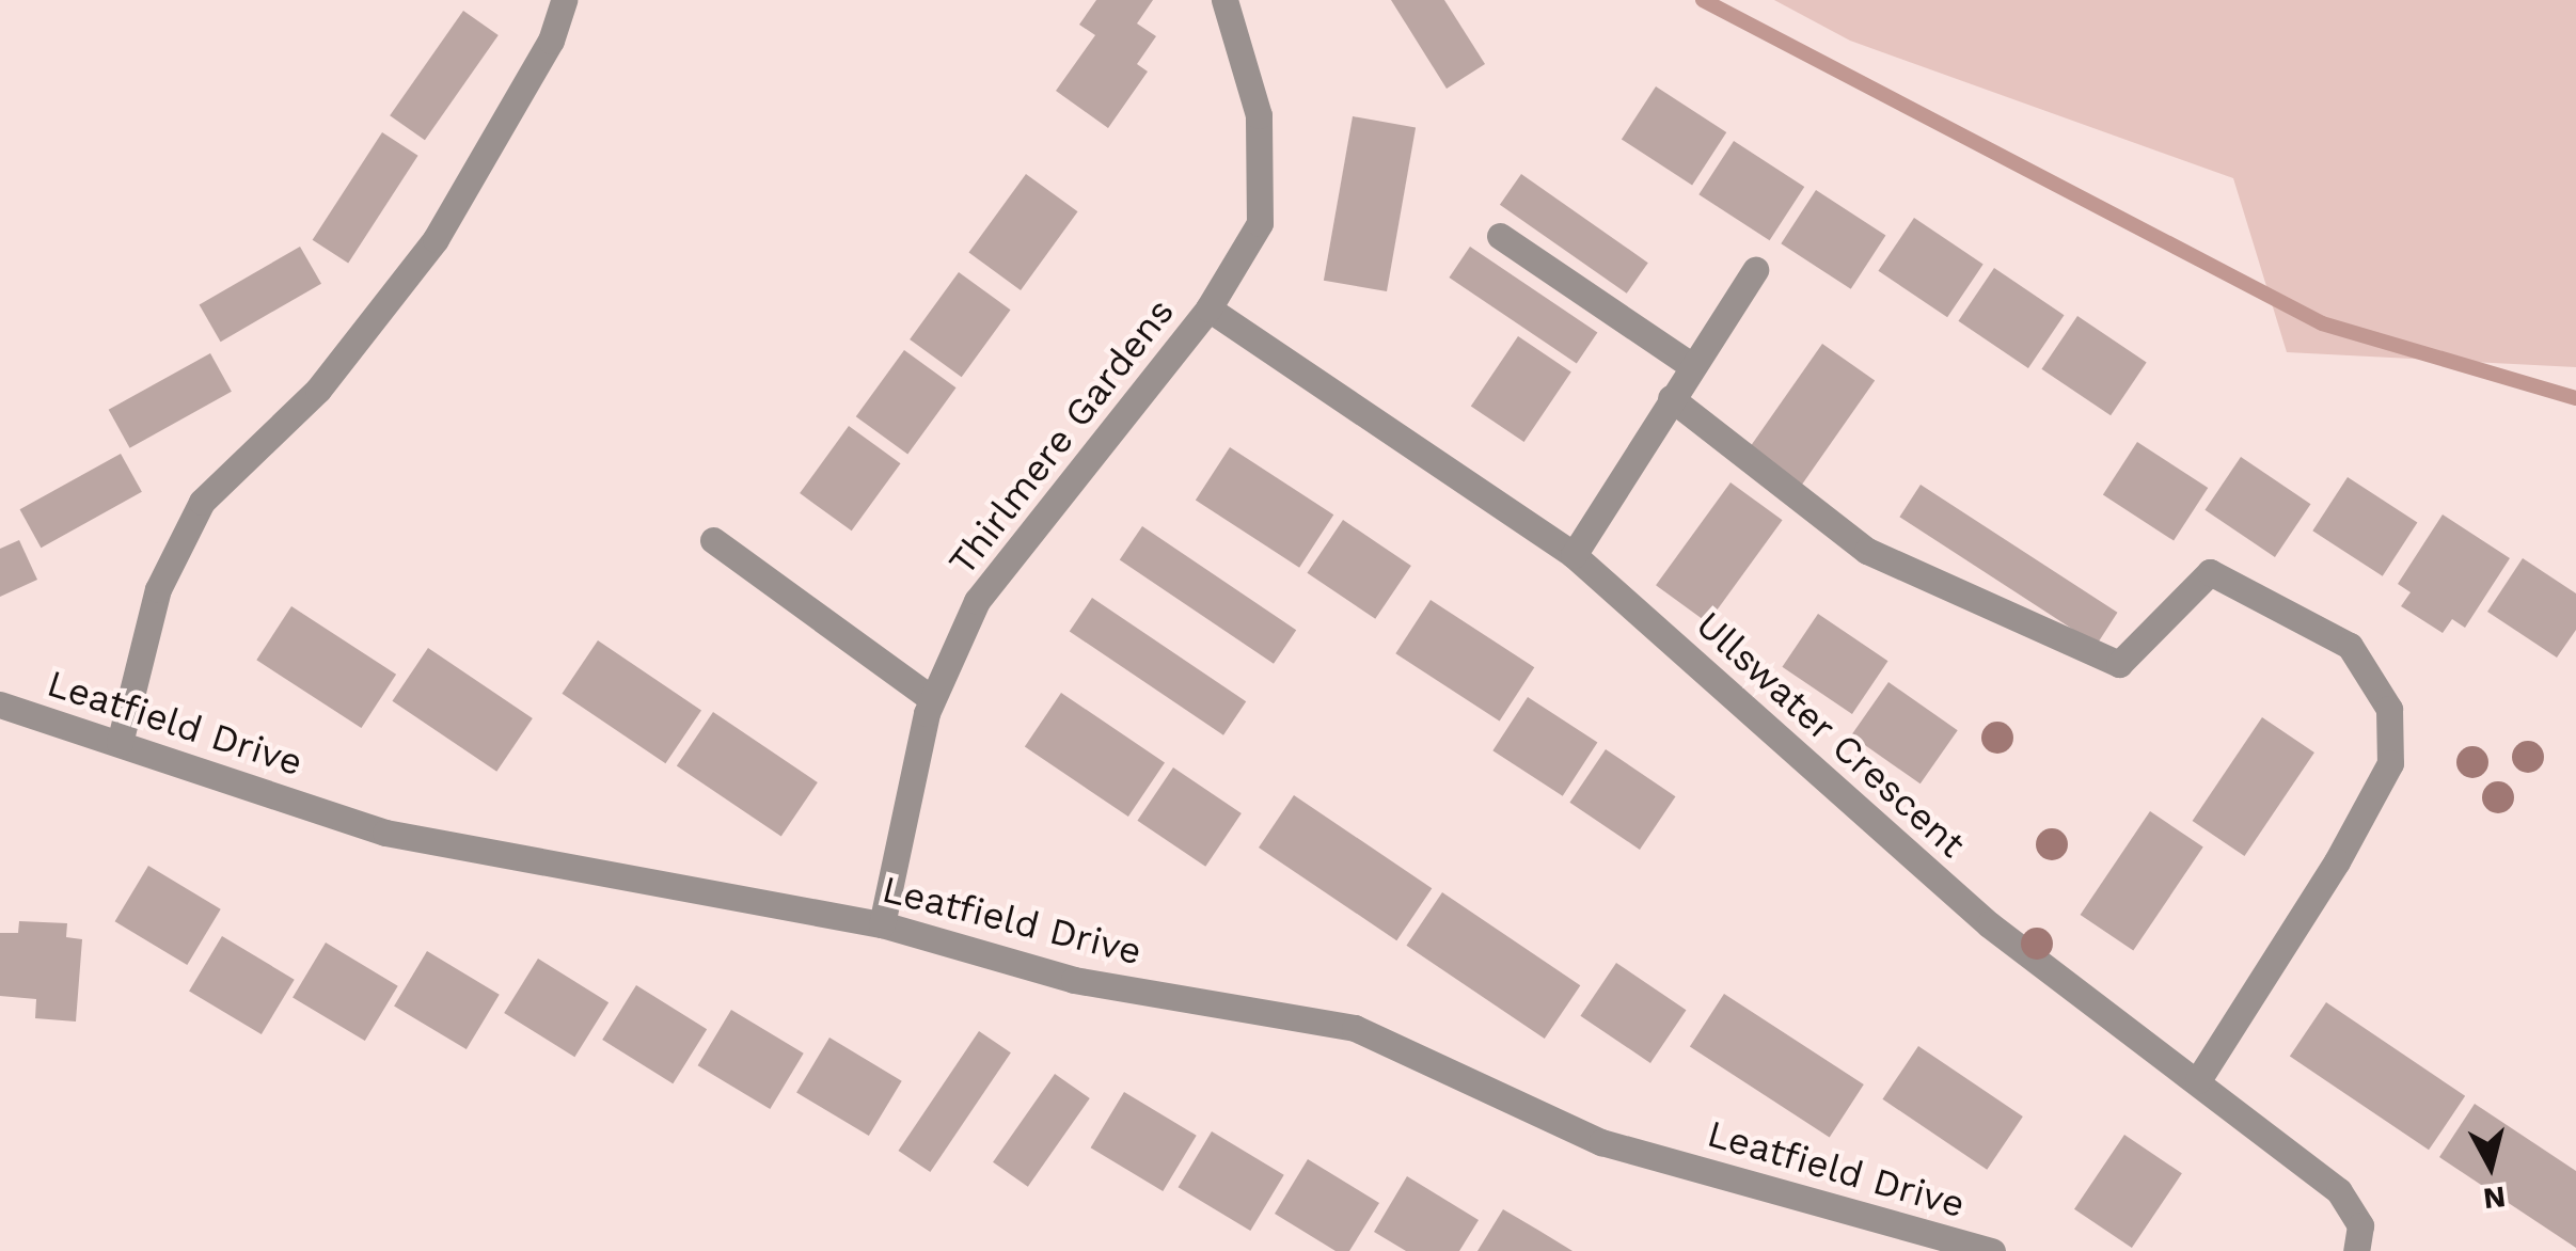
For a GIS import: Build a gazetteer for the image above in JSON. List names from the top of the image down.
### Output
{
  "streets": {
    "street": ["Thirlmere Gardens", "Leatfield Drive", "Ullswater Crescent"]
  },
  "crossings": [
    ["Thirlmere Gardens", "Leatfield Drive"],
    ["Thirlmere Gardens", "Ullswater Crescent"]
  ],
  "north": "bottom"
}
